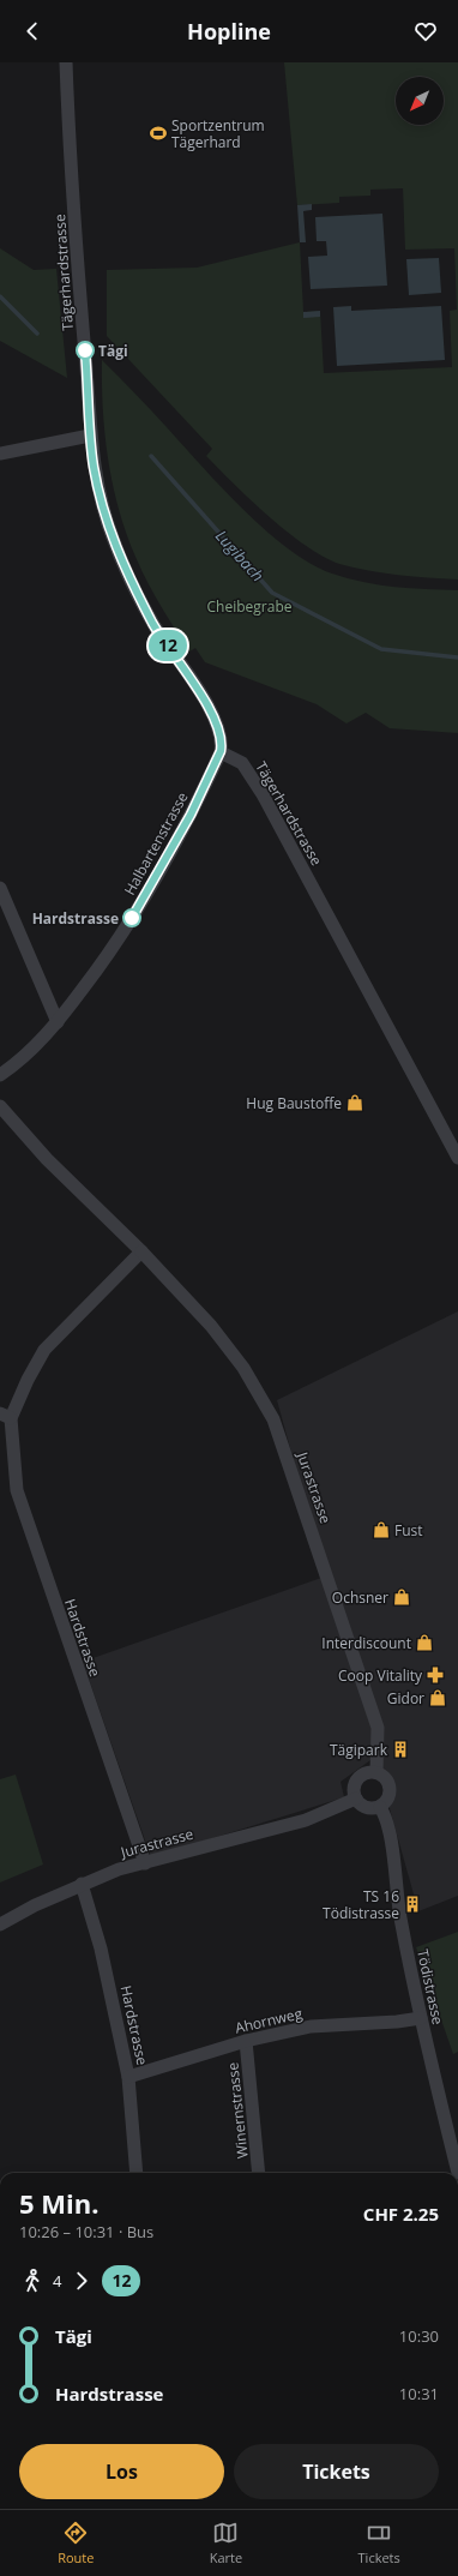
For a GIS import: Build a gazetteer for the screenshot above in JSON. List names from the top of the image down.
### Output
{
  "streets": {
    "street": [
      "Tägerhardstrasse",
      "Halbartenstrasse",
      "Jurastrasse",
      "Hardstrasse",
      "Tödistrasse",
      "Ahornweg",
      "Winernstrasse"
    ]
  },
  "crossings": [
    ["Tägerhardstrasse", "Halbartenstrasse"],
    ["Jurastrasse", "Hardstrasse"],
    ["Jurastrasse", "Tödistrasse"],
    ["Hardstrasse", "Ahornweg"],
    ["Tödistrasse", "Ahornweg"],
    ["Ahornweg", "Winernstrasse"]
  ],
  "water": ["Lugibach"],
  "parks": ["Cheibegrabe"],
  "places": {
    "sports": ["Sportzentrum Tägerhard"],
    "other": ["Tägi", "Hardstrasse"],
    "shop": [
      "Hug Baustoffe",
      "Fust",
      "Ochsner",
      "Interdiscount",
      "Gidor"
    ],
    "pharmacy": ["Coop Vitality"],
    "building": ["Tägipark", "TS 16 Tödistrasse"]
  },
  "lines": ["bus line 12"],
  "north": "bottom left",
  "page": {
    "header": "Hopline",
    "on_map": "12",
    "heading": ["5 Min.", "10:26 – 10:31 · Bus", "CHF 2.25"],
    "legs": ["4", "12"],
    "list": [
      {
        "name": "Tägi",
        "value": "10:30"
      },
      {
        "name": "Hardstrasse",
        "value": "10:31"
      }
    ],
    "buttons": ["Los", "Tickets"],
    "tabs": ["Route", "Karte", "Tickets"]
  }
}
